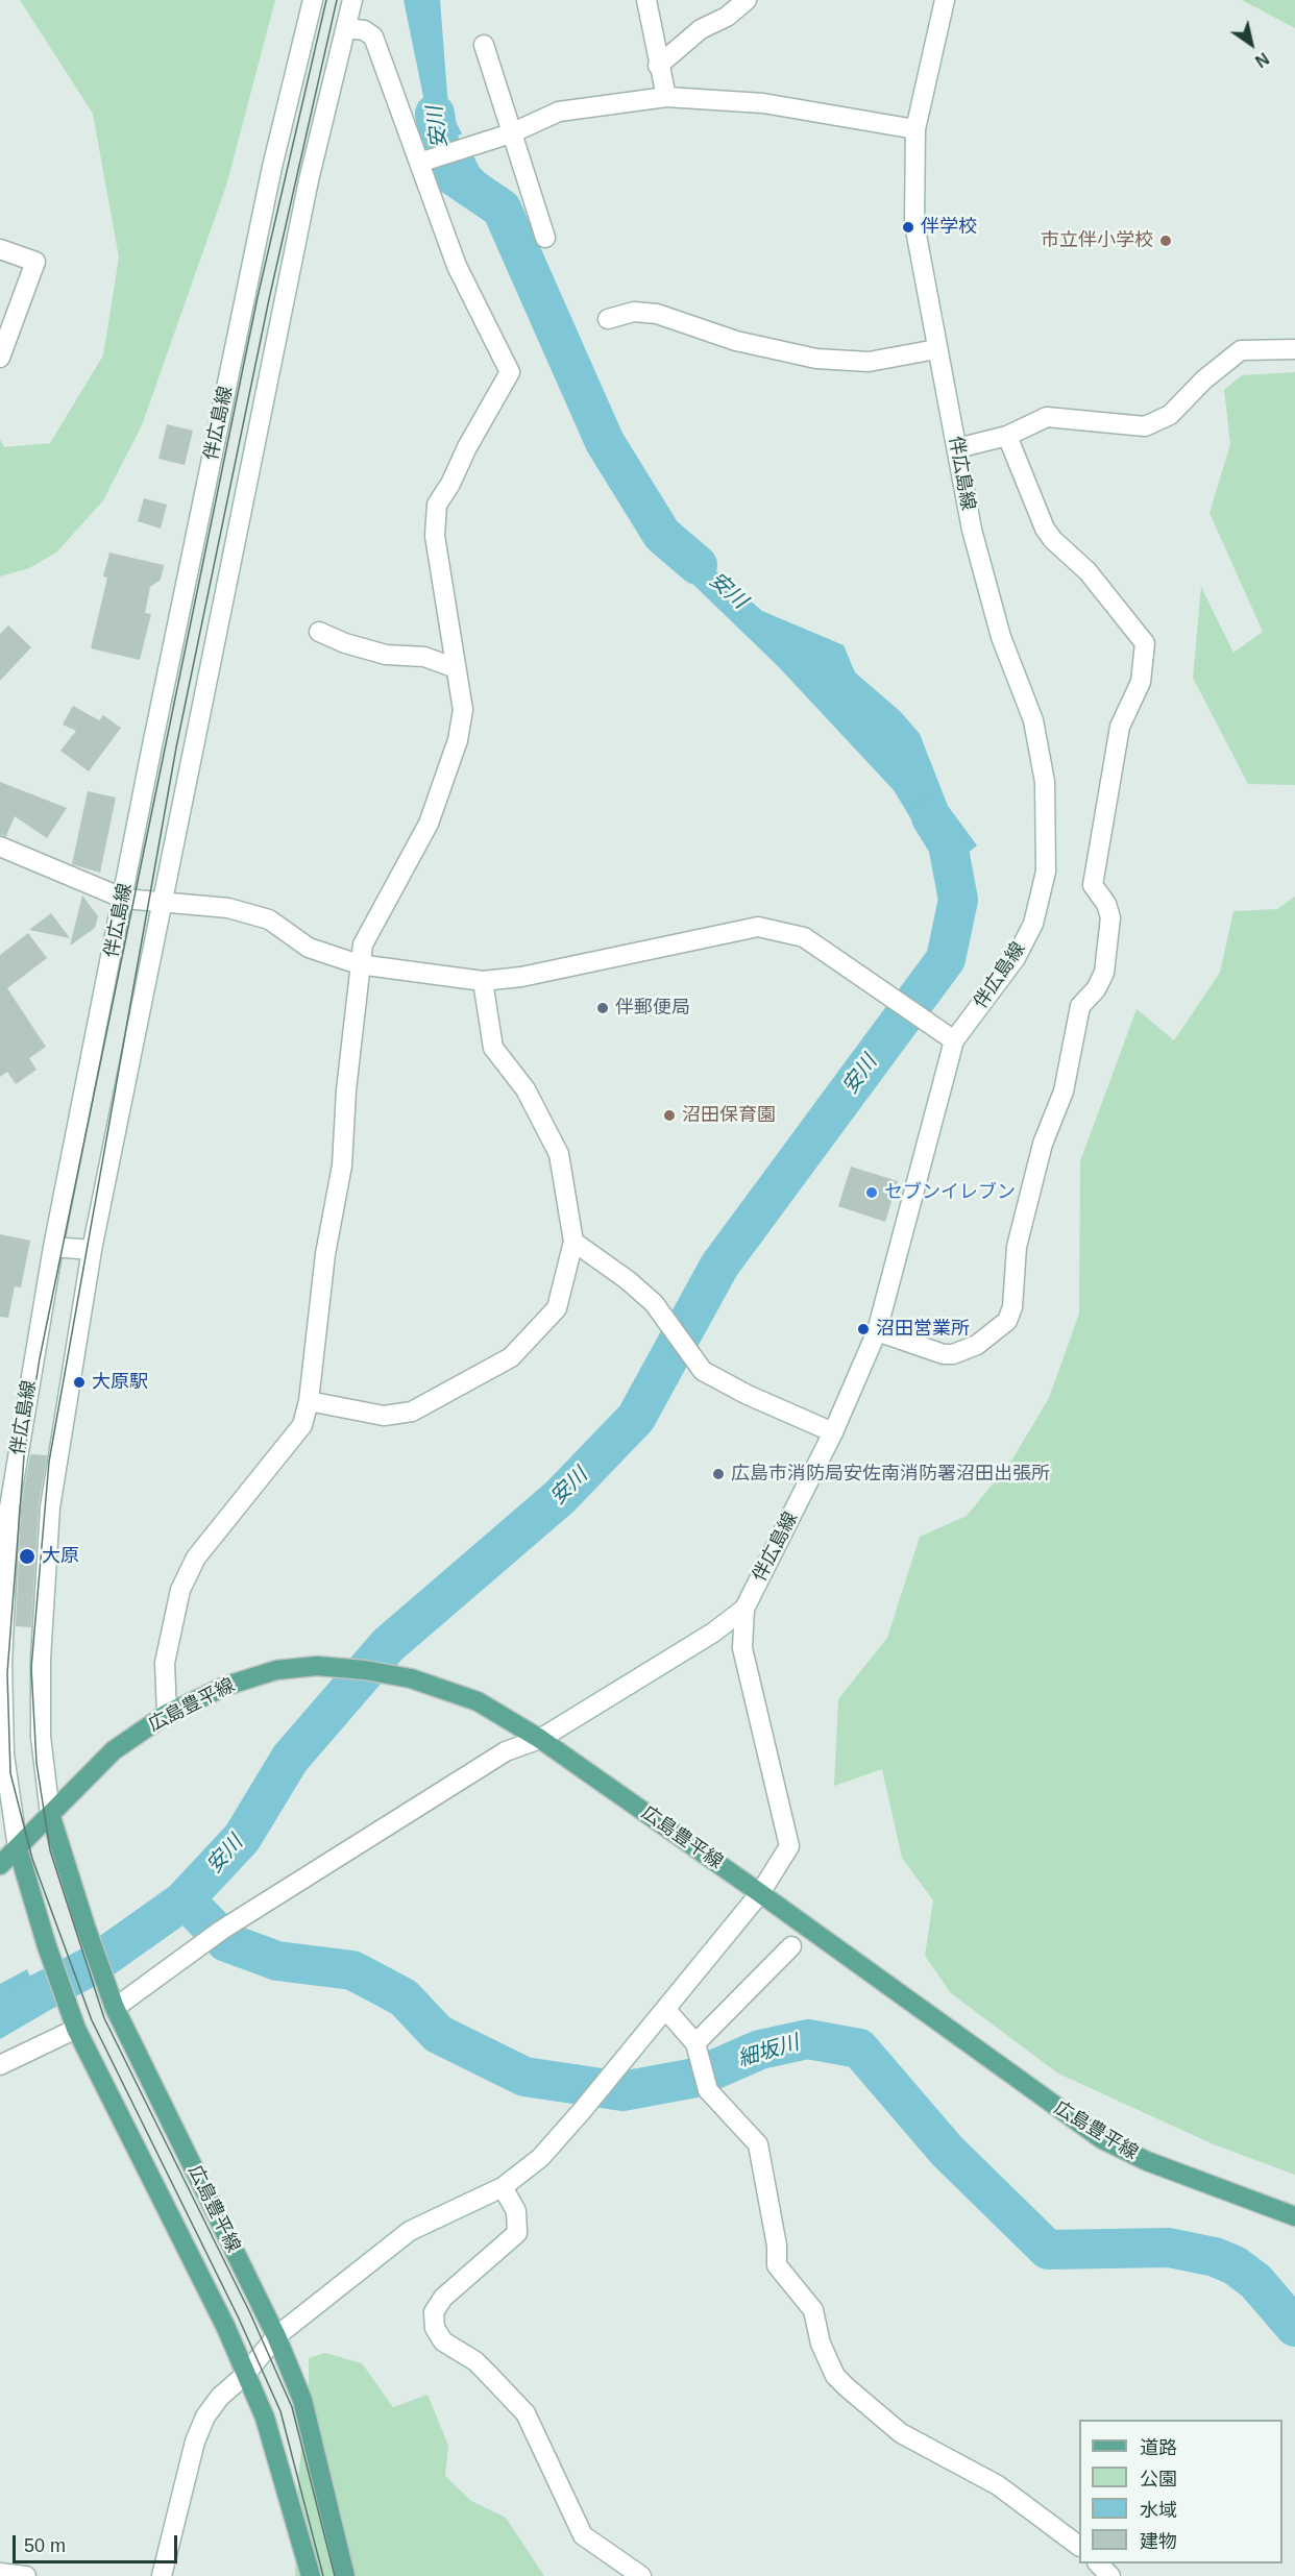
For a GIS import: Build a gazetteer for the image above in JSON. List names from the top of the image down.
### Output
{
  "streets": {
    "main road": ["広島豊平線"],
    "street": ["伴広島線"]
  },
  "crossings": [
    ["伴広島線", "広島豊平線"]
  ],
  "water": ["安川", "細坂川"],
  "places": [
    "伴学校",
    "市立伴小学校",
    "伴郵便局",
    "沼田保育園",
    "セブンイレブン",
    "沼田営業所",
    "大原駅",
    "広島市消防局安佐南消防署沼田出張所",
    "大原"
  ],
  "legend": [
    "道路",
    "公園",
    "水域",
    "建物"
  ],
  "scale_bar": "50 m",
  "north": "bottom right"
}
